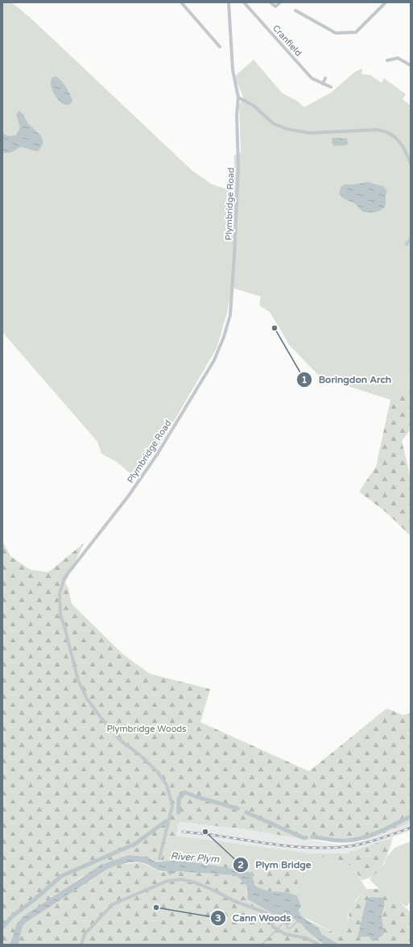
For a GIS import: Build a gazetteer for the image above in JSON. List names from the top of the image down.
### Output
{
  "streets": {
    "street": ["Cranfield", "Plymbridge Road"]
  },
  "water": ["River Plym"],
  "parks": ["Plymbridge Woods"],
  "places": ["Boringdon Arch", "Plym Bridge", "Cann Woods"]
}
